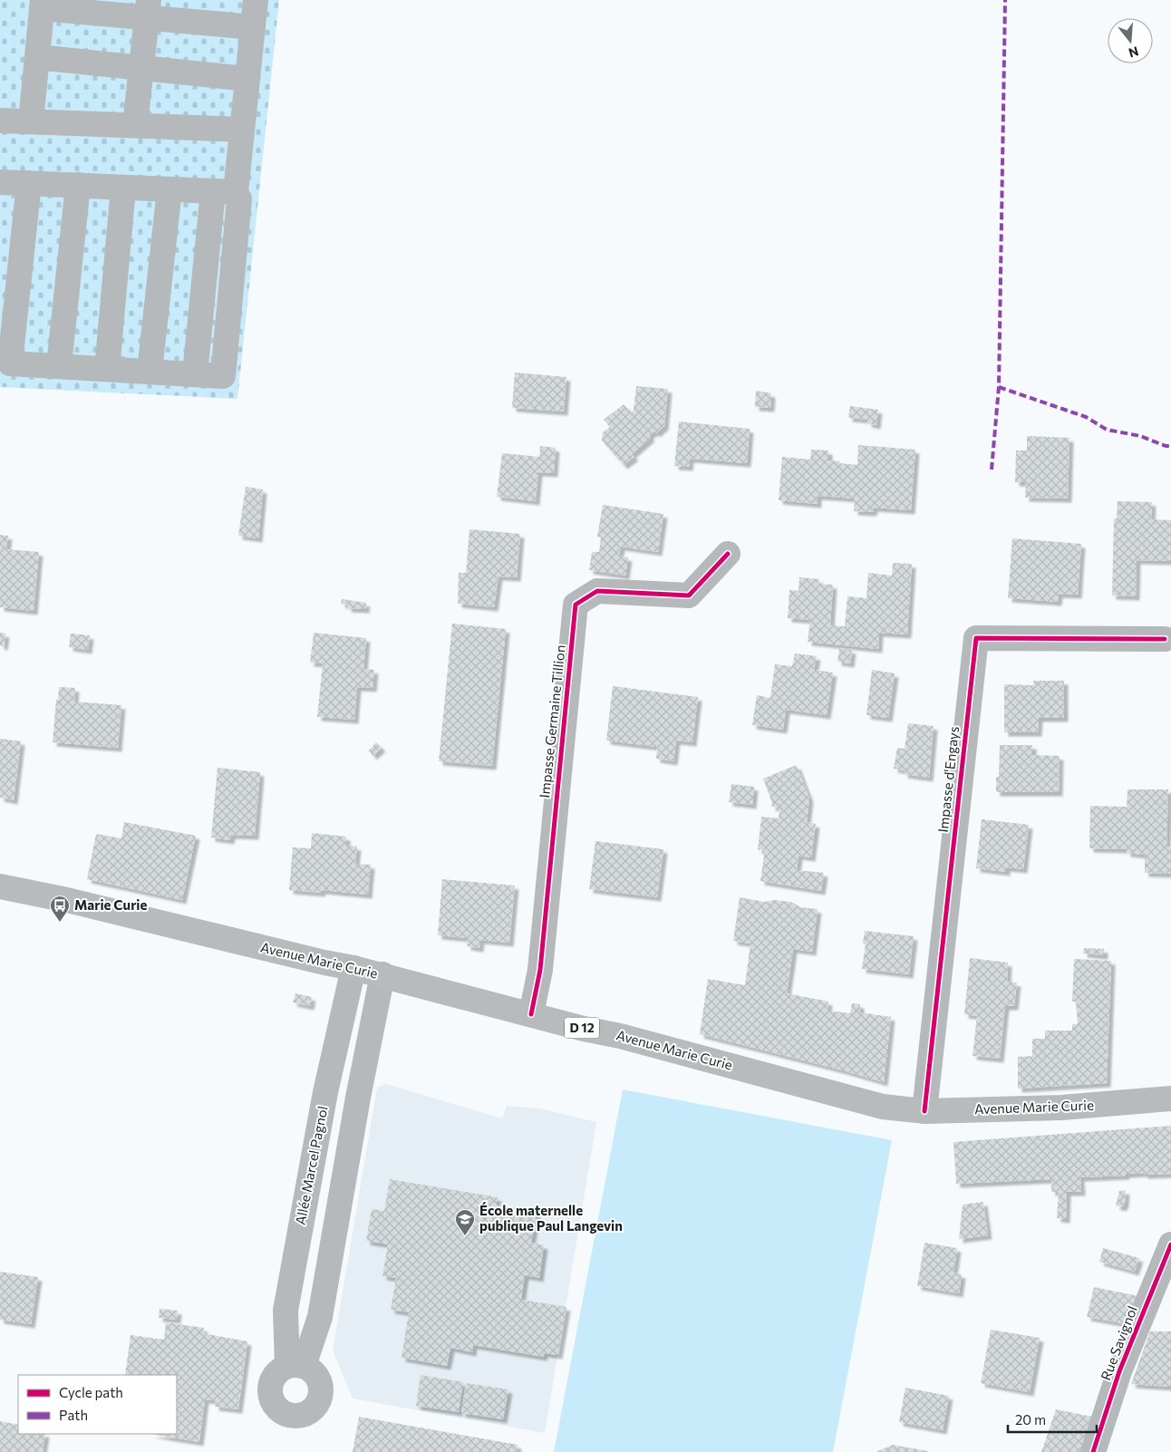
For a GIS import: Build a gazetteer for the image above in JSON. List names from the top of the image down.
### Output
{
  "streets": {
    "main road": ["Avenue Marie Curie", "D 12"],
    "street": [
      "Impasse Germaine Tillion",
      "Impasse d'Engays",
      "Allée Marcel Pagnol",
      "Rue Savignol"
    ]
  },
  "crossings": [
    ["Impasse Germaine Tillion", "Avenue Marie Curie"],
    ["Impasse d'Engays", "Avenue Marie Curie"],
    ["Avenue Marie Curie", "Allée Marcel Pagnol"]
  ],
  "places": {
    "bus stop": ["Marie Curie"],
    "school or university": ["École maternelle publique Paul Langevin"]
  },
  "legend": ["Cycle path", "Path"],
  "scale_bar": "20 m",
  "north": "bottom"
}
